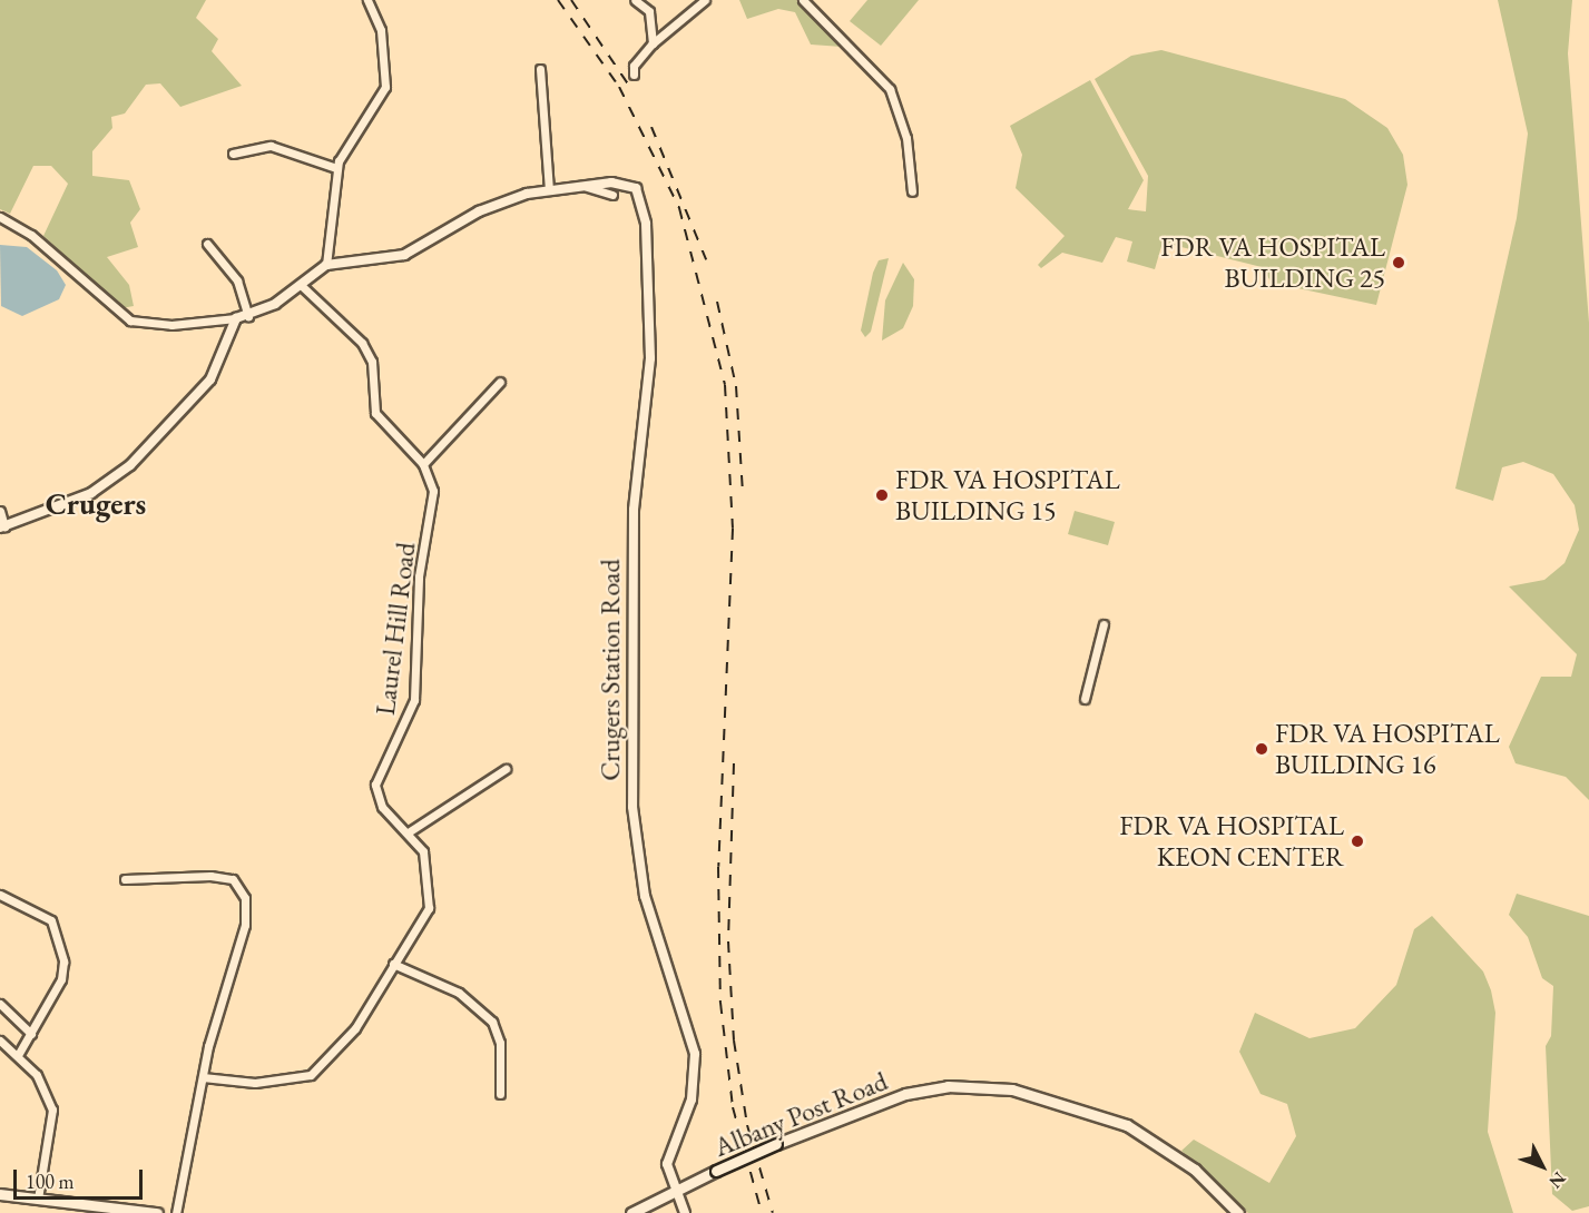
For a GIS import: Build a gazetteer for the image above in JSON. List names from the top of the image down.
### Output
{
  "streets": {
    "main road": ["Albany Post Road"],
    "street": ["Laurel Hill Road", "Crugers Station Road"]
  },
  "crossings": [
    ["Crugers Station Road", "Albany Post Road"]
  ],
  "districts": ["Crugers"],
  "places": [
    "FDR VA HOSPITAL BUILDING 25",
    "FDR VA HOSPITAL BUILDING 15",
    "FDR VA HOSPITAL BUILDING 16",
    "FDR VA HOSPITAL KEON CENTER"
  ],
  "scale_bar": "100 m",
  "north": "bottom right"
}
